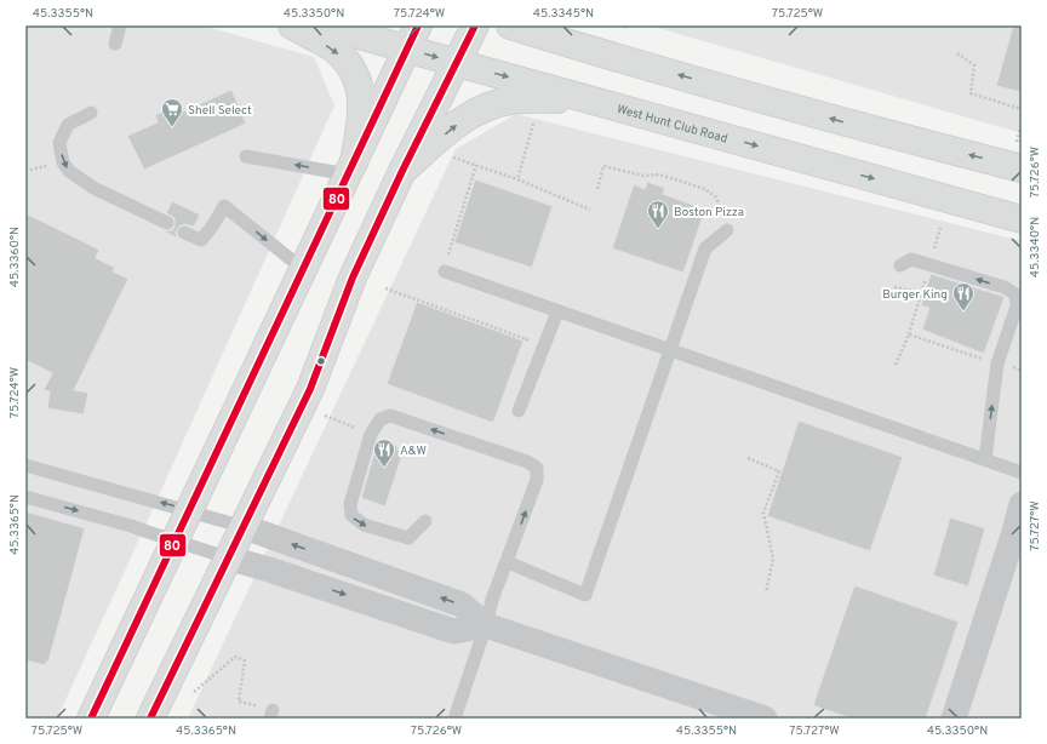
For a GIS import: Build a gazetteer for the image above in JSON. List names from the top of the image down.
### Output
{
  "streets": {
    "main road": ["West Hunt Club Road"]
  },
  "places": {
    "supermarket": ["Shell Select"],
    "restaurant": ["Boston Pizza", "Burger King", "A&W"]
  },
  "lines": ["transit line 80"],
  "coordinates": [
    "45.3355°N",
    "45.3350°N",
    "75.724°W",
    "45.3345°N",
    "75.725°W",
    "75.726°W",
    "45.3340°N",
    "45.3360°N",
    "45.3365°N",
    "75.727°W"
  ]
}
